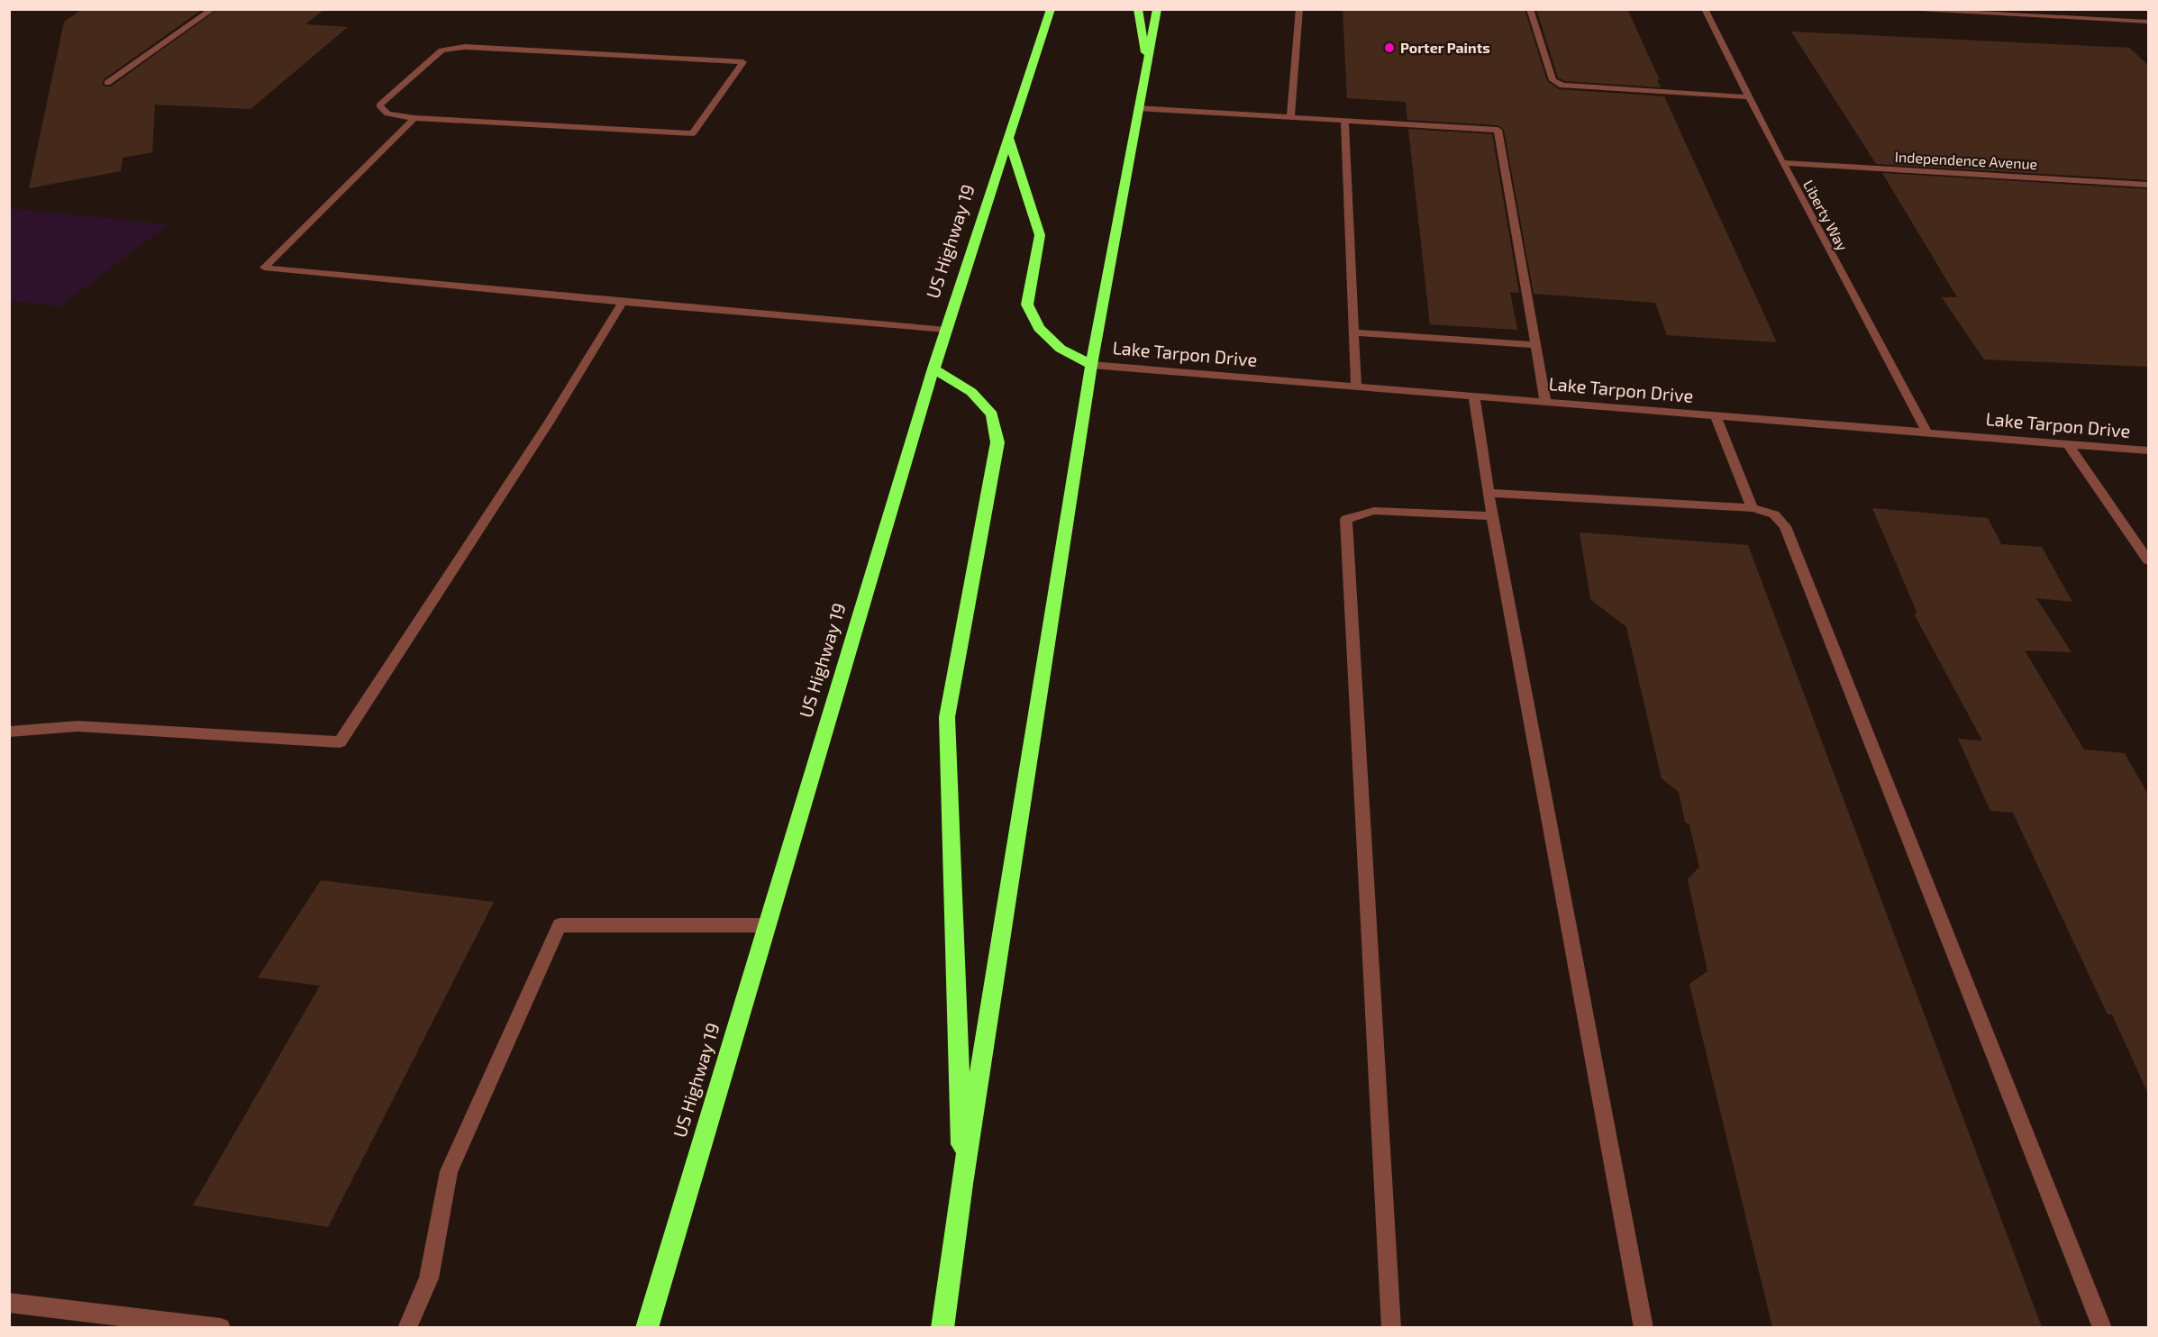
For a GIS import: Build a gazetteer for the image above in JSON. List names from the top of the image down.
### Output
{
  "streets": {
    "highway": ["US Highway 19"],
    "street": ["Independence Avenue", "Liberty Way", "Lake Tarpon Drive"]
  },
  "crossings": [
    ["Independence Avenue", "Liberty Way"],
    ["Liberty Way", "Lake Tarpon Drive"]
  ],
  "places": ["Porter Paints"]
}
